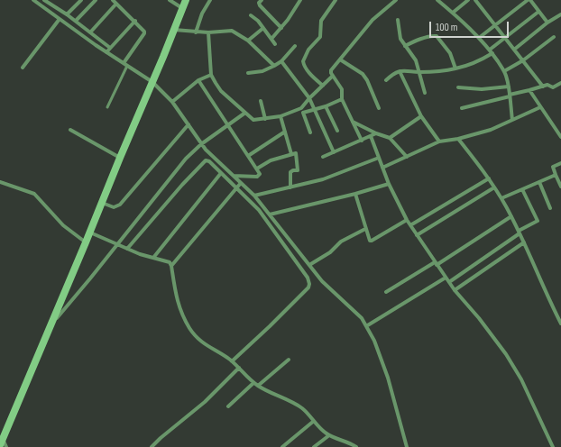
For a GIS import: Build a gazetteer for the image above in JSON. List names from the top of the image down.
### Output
{
  "scale_bar": "100 m"
}
